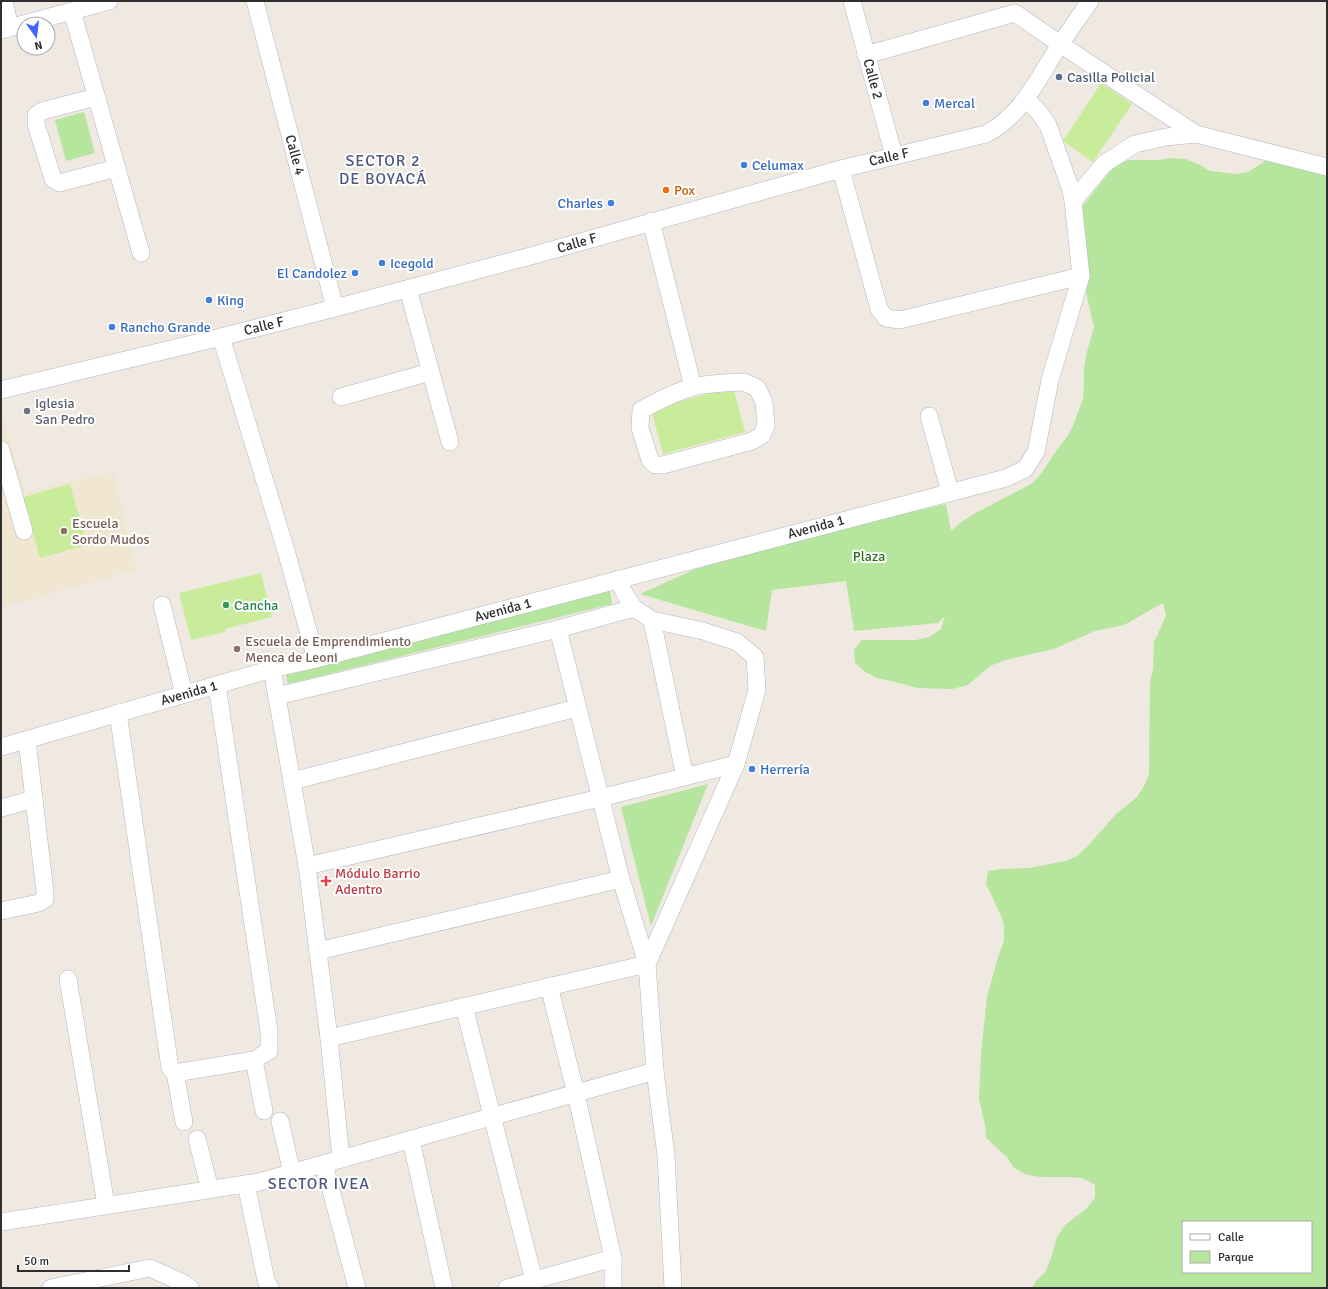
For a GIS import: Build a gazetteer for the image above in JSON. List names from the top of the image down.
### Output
{
  "streets": {
    "street": [
      "Calle 2",
      "Calle 4",
      "Calle F",
      "Avenida 1"
    ]
  },
  "crossings": [
    ["Calle 2", "Calle F"],
    ["Calle 4", "Calle F"]
  ],
  "districts": ["SECTOR 2 DE BOYACÁ", "SECTOR IVEA"],
  "parks": ["Plaza"],
  "places": {
    "other": [
      "Casilla Policial",
      "Mercal",
      "Celumax",
      "Pox",
      "Charles",
      "Icegold",
      "El Candolez",
      "King",
      "Rancho Grande",
      "Iglesia San Pedro",
      "Escuela Sordo Mudos",
      "Cancha",
      "Escuela de Emprendimiento Menca de Leoni",
      "Herrería"
    ],
    "health": ["Módulo Barrio Adentro"]
  },
  "legend": ["Calle", "Parque"],
  "scale_bar": "50 m",
  "north": "bottom"
}
